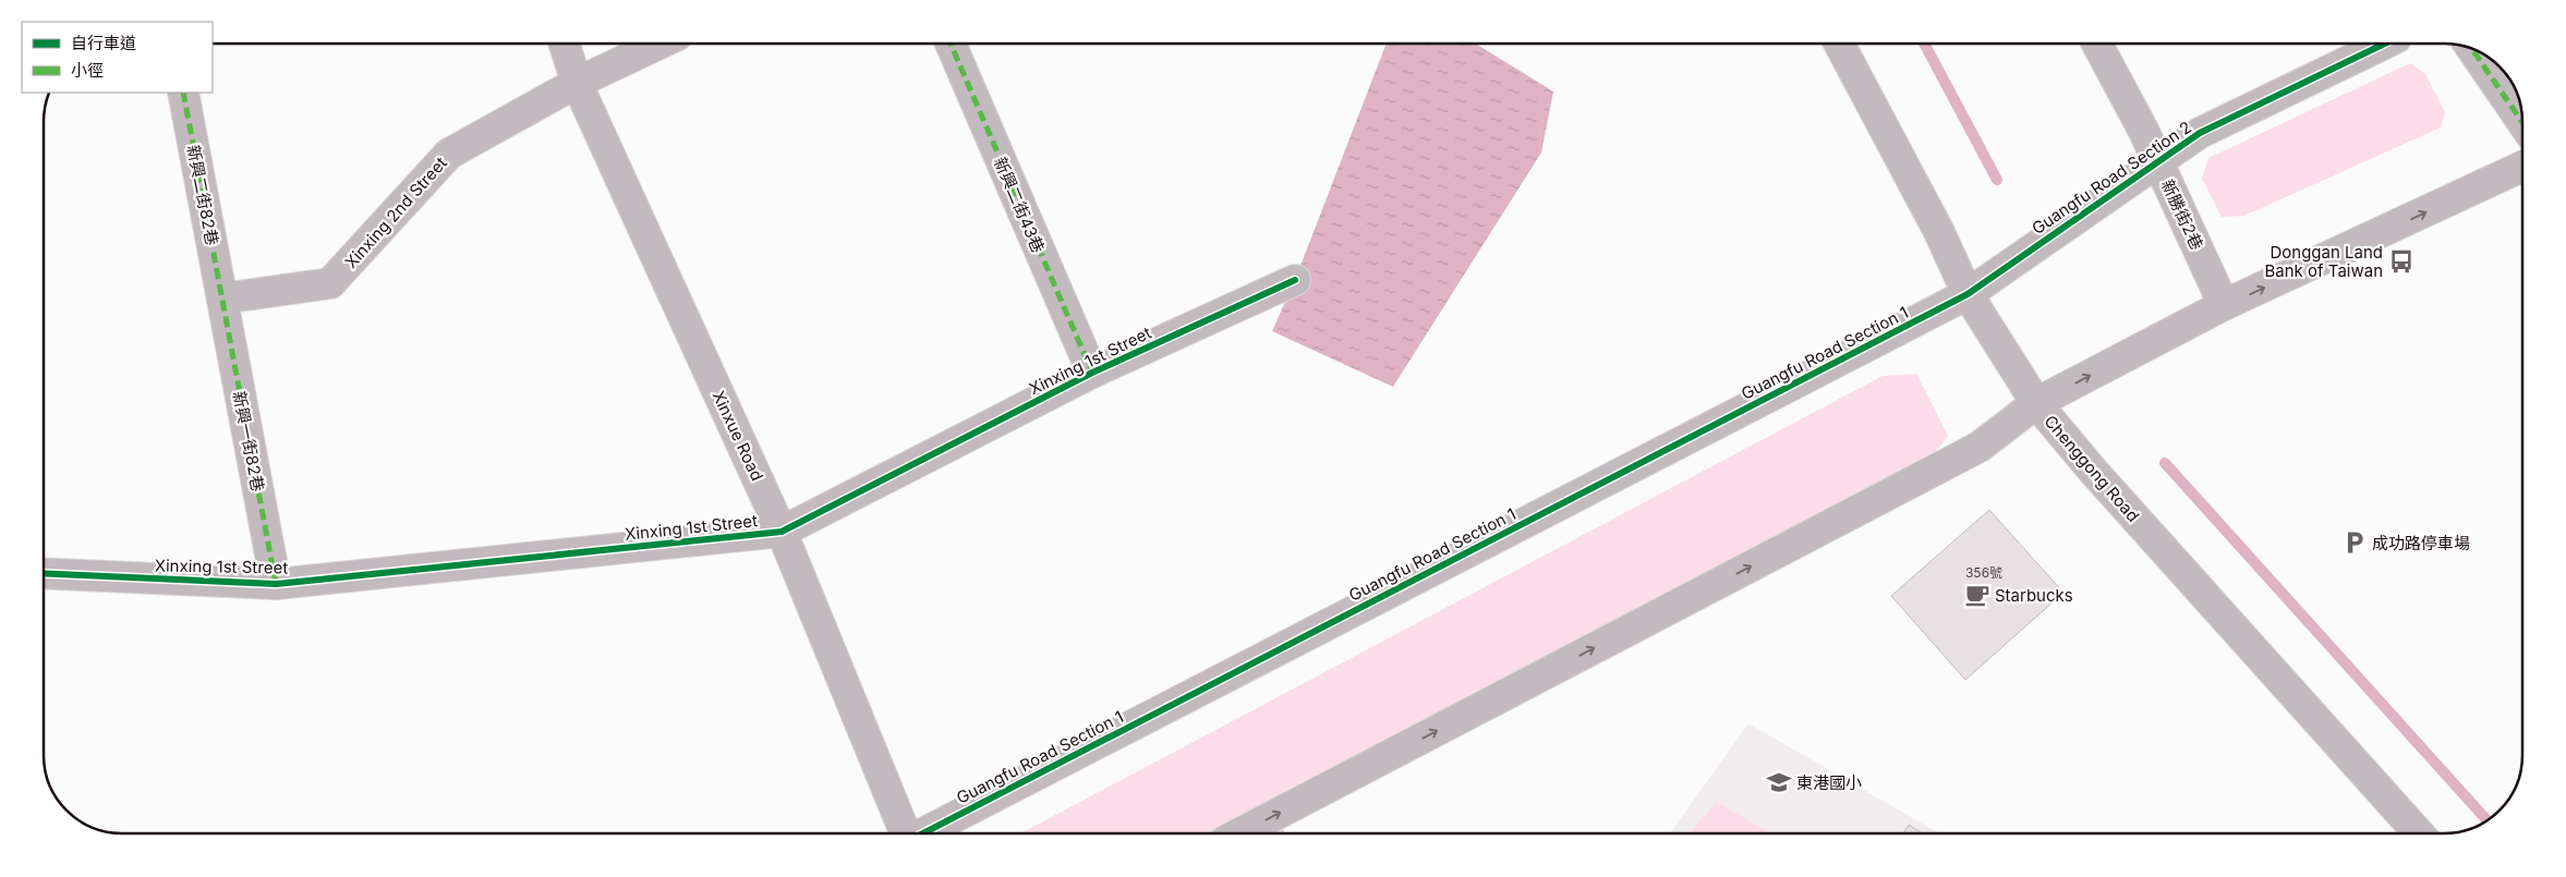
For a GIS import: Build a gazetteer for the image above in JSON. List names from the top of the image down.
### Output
{
  "streets": {
    "street": [
      "Guangfu Road Section 2",
      "新興二街82巷",
      "新興二街43巷",
      "Xinxing 2nd Street",
      "新勝街2巷",
      "Guangfu Road Section 1",
      "Xinxing 1st Street",
      "Xinxue Road",
      "新興一街82巷",
      "Chenggong Road"
    ]
  },
  "crossings": [
    ["Guangfu Road Section 2", "新勝街2巷"],
    ["Guangfu Road Section 2", "Guangfu Road Section 1"],
    ["Guangfu Road Section 2", "Chenggong Road"],
    ["新興二街82巷", "Xinxing 2nd Street"],
    ["新興二街82巷", "新興一街82巷"],
    ["新興二街43巷", "Xinxing 1st Street"],
    ["Xinxing 2nd Street", "Xinxue Road"],
    ["Xinxing 2nd Street", "新興一街82巷"],
    ["Guangfu Road Section 1", "Chenggong Road"],
    ["Xinxing 1st Street", "Xinxue Road"],
    ["Xinxing 1st Street", "新興一街82巷"]
  ],
  "places": {
    "bus stop": ["Donggan Land Bank of Taiwan"],
    "parking": ["成功路停車場"],
    "cafe": ["Starbucks"],
    "school or university": ["東港國小"]
  },
  "house_numbers": ["356號"],
  "legend": ["自行車道", "小徑"]
}
